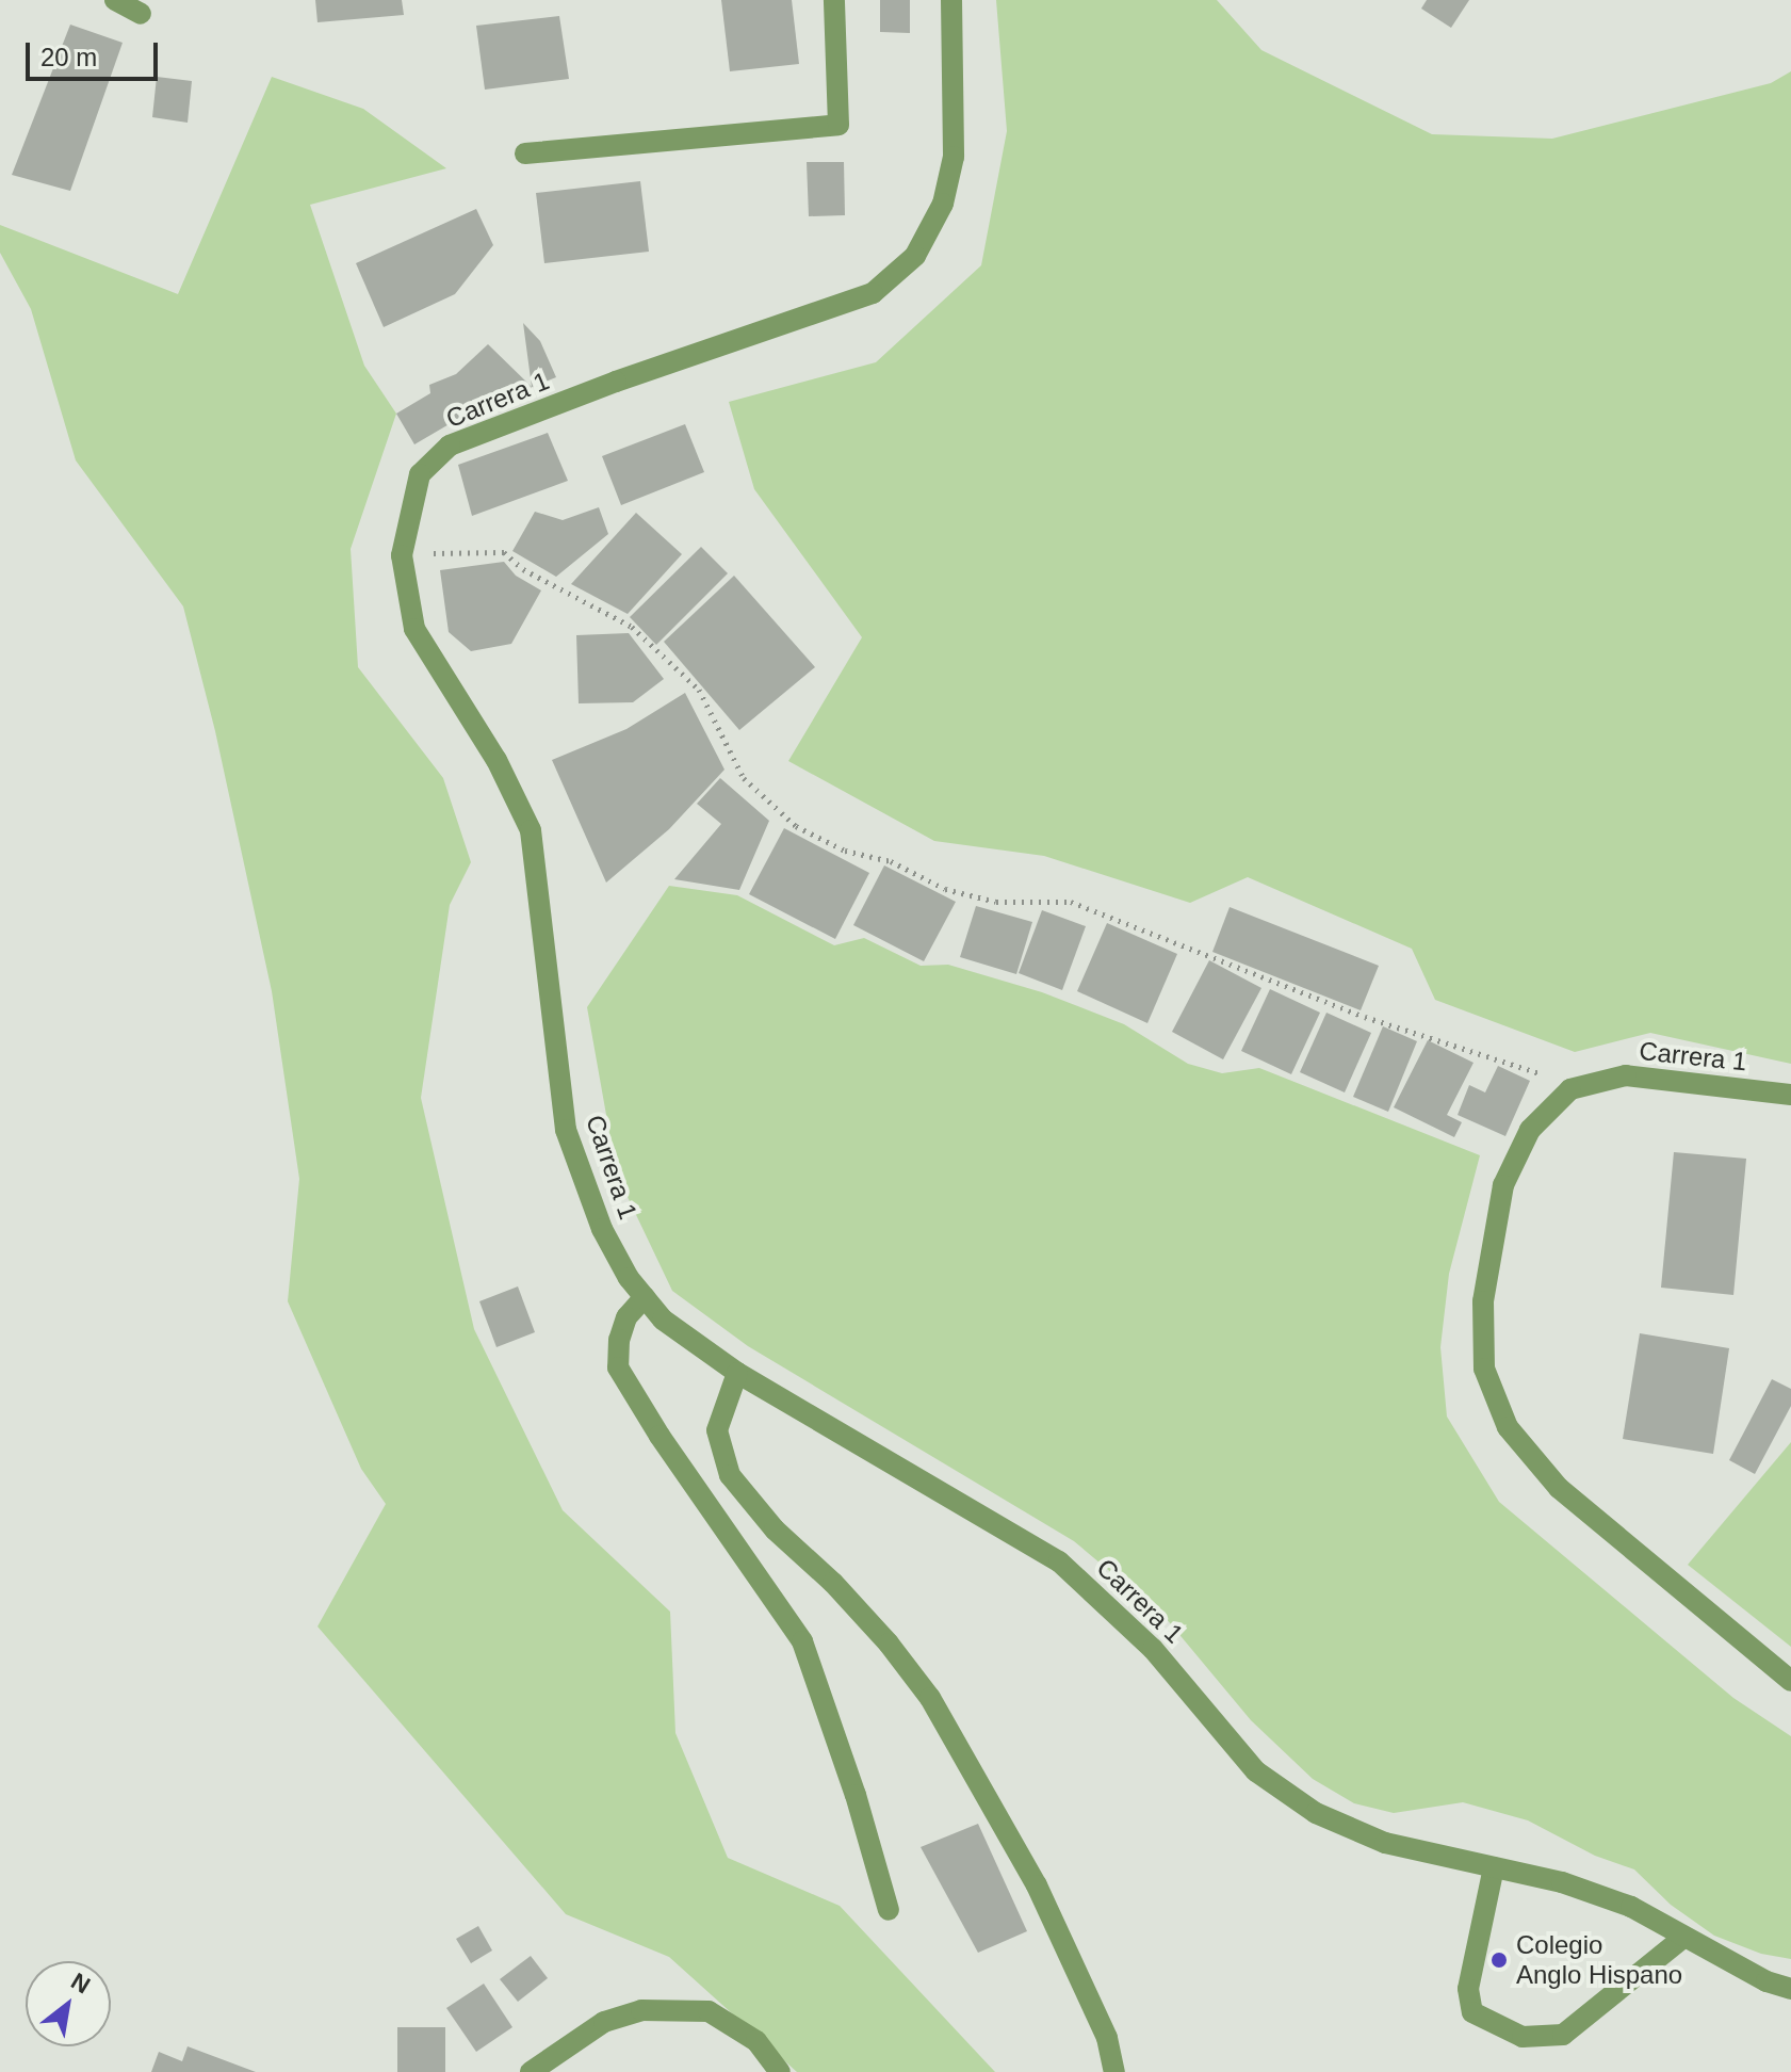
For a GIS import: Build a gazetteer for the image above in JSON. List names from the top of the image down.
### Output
{
  "streets": {
    "street": ["Carrera 1"]
  },
  "places": ["Colegio Anglo Hispano"],
  "scale_bar": "20 m",
  "north": "top right"
}
